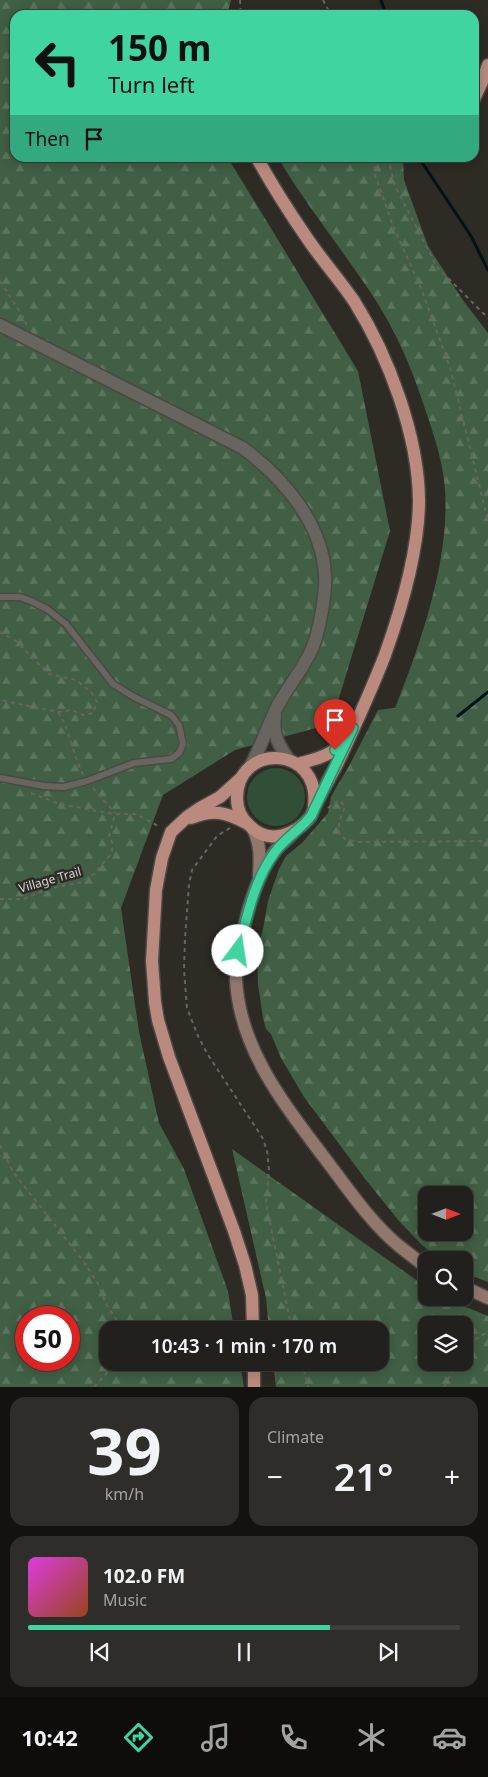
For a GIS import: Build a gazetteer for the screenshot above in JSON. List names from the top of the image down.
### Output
{
  "streets": {
    "path": ["Village Trail"]
  },
  "north": "right",
  "page": {
    "turn": ["150 m", "Turn left"],
    "then": "Then",
    "limit": "50",
    "trip": "10:43 · 1 min · 170 m",
    "tile": [
      ["39", "km/h"],
      "Climate"
    ],
    "heat": ["−", "21°", "+"],
    "song": ["102.0 FM", "Music"],
    "tabs": "10:42"
  }
}
